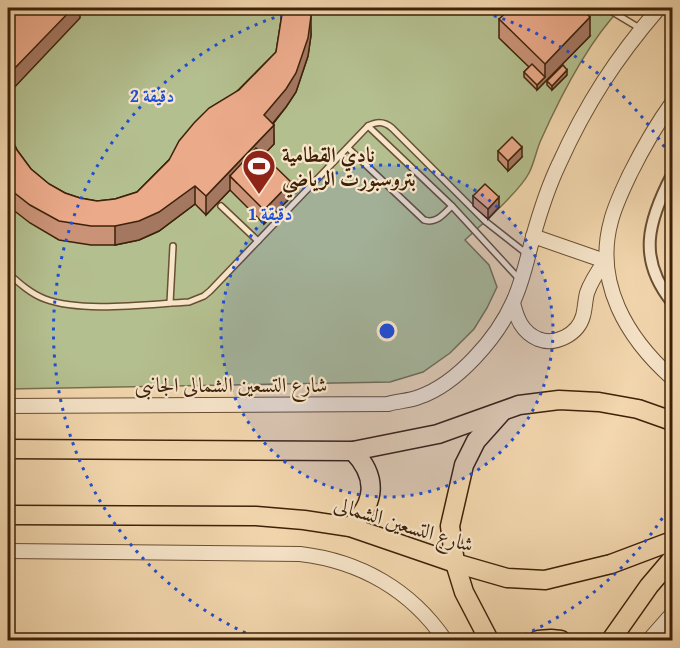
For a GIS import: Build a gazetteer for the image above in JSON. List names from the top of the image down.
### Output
{
  "streets": {
    "main road": ["شارع التسعين الشمالى"],
    "street": ["شارع التسعين الشمالى الجانبى"]
  },
  "places": {
    "sports": ["نادي القطامية بتروسبورت الرياضي"]
  },
  "rings": ["2 دقيقة", "1 دقيقة"]
}
